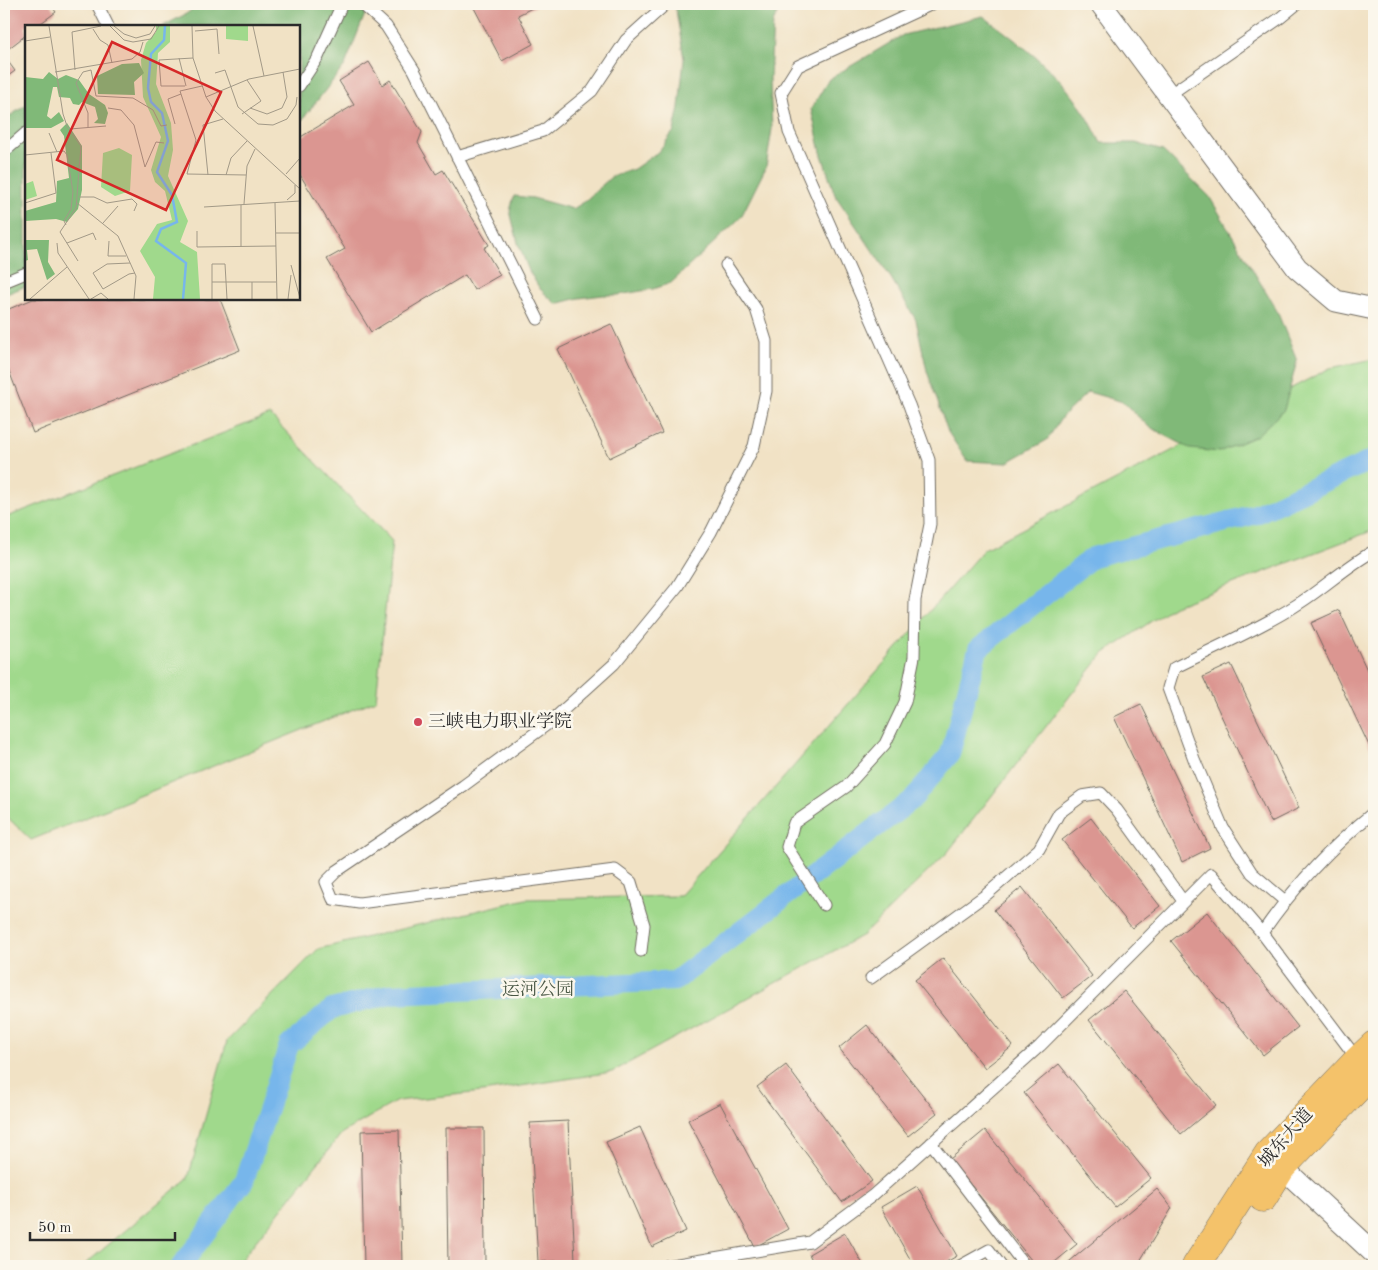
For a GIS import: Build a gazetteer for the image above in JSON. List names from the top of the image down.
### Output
{
  "streets": {
    "main road": ["城东大道"]
  },
  "parks": ["运河公园"],
  "places": ["三峡电力职业学院"],
  "scale_bar": "50 m"
}
